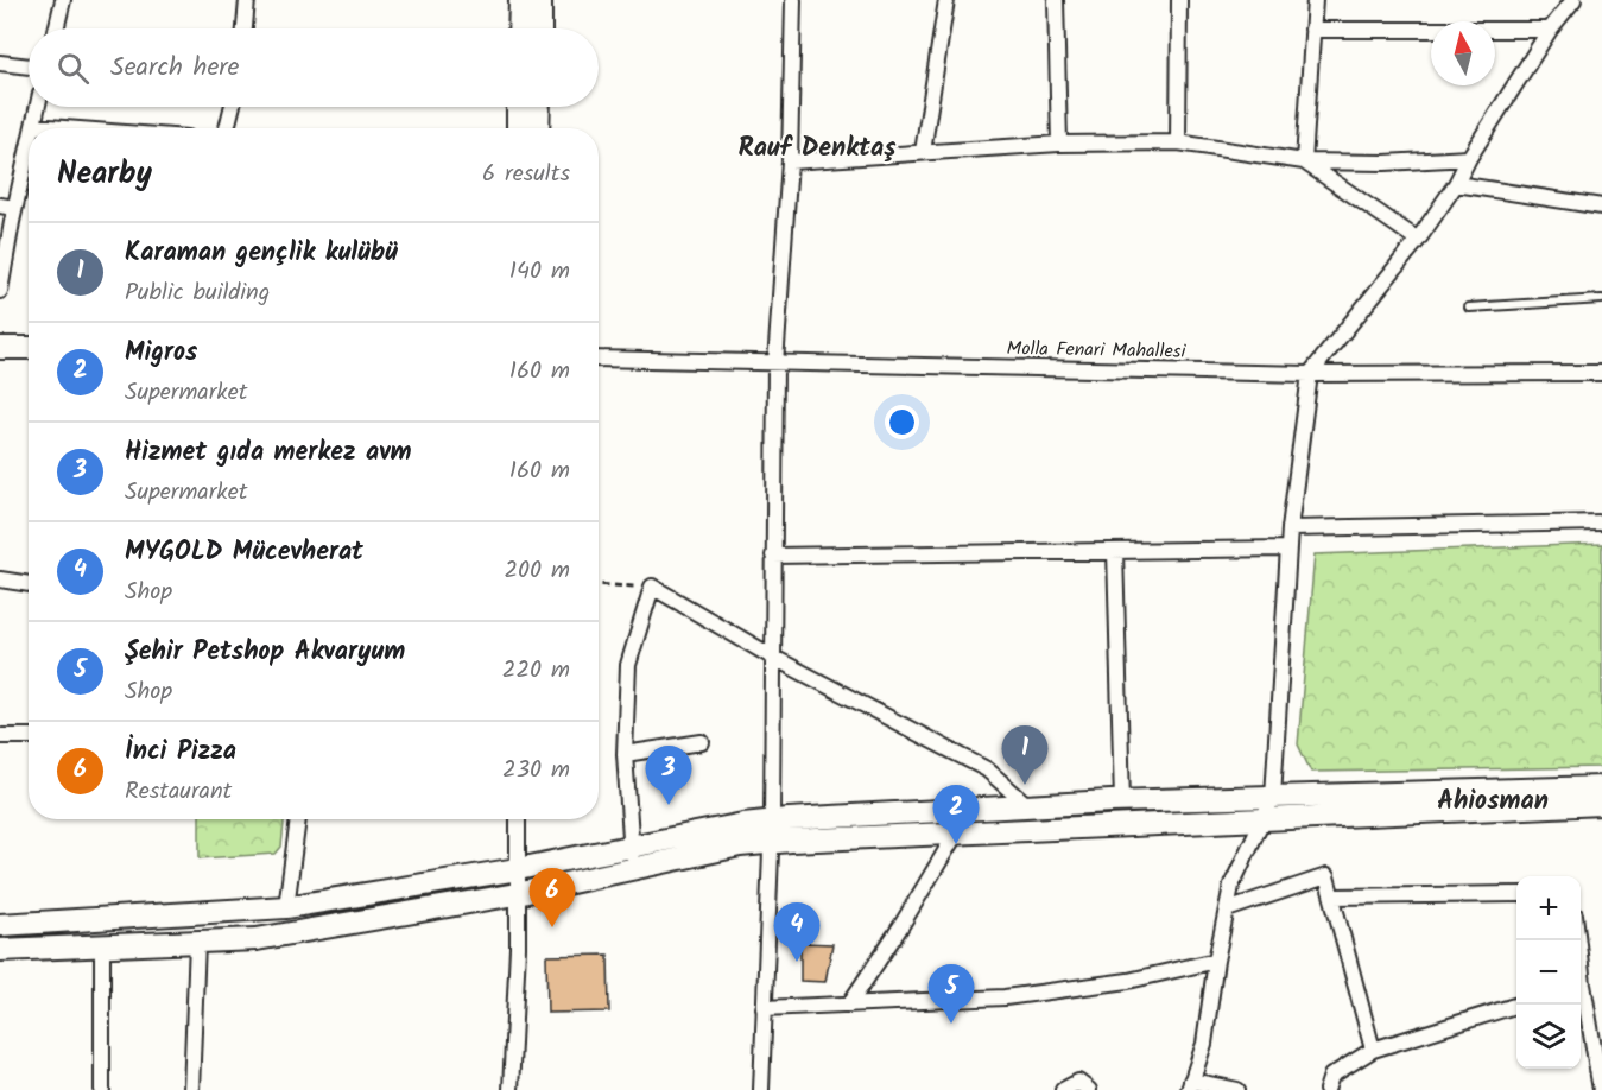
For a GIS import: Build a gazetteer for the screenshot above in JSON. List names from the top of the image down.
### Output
{
  "streets": {
    "street": ["Molla Fenari Mahallesi"]
  },
  "districts": ["Rauf Denktaş", "Ahiosman"],
  "north": "top",
  "page": {
    "search": "Search here",
    "heading": ["Nearby", "6 results"],
    "list": [
      {
        "mark": "1",
        "name": "Karaman gençlik kulübü",
        "note": "Public building",
        "value": "140 m"
      },
      {
        "mark": "2",
        "name": "Migros",
        "note": "Supermarket",
        "value": "160 m"
      },
      {
        "mark": "3",
        "name": "Hizmet gıda merkez avm",
        "note": "Supermarket",
        "value": "160 m"
      },
      {
        "mark": "4",
        "name": "MYGOLD Mücevherat",
        "note": "Shop",
        "value": "200 m"
      },
      {
        "mark": "5",
        "name": "Şehir Petshop Akvaryum",
        "note": "Shop",
        "value": "220 m"
      },
      {
        "mark": "6",
        "name": "İnci Pizza",
        "note": "Restaurant",
        "value": "230 m"
      }
    ],
    "pins": [
      "1",
      "3",
      "2",
      "6",
      "4",
      "5"
    ],
    "map_buttons": ["+", "−"]
  }
}
